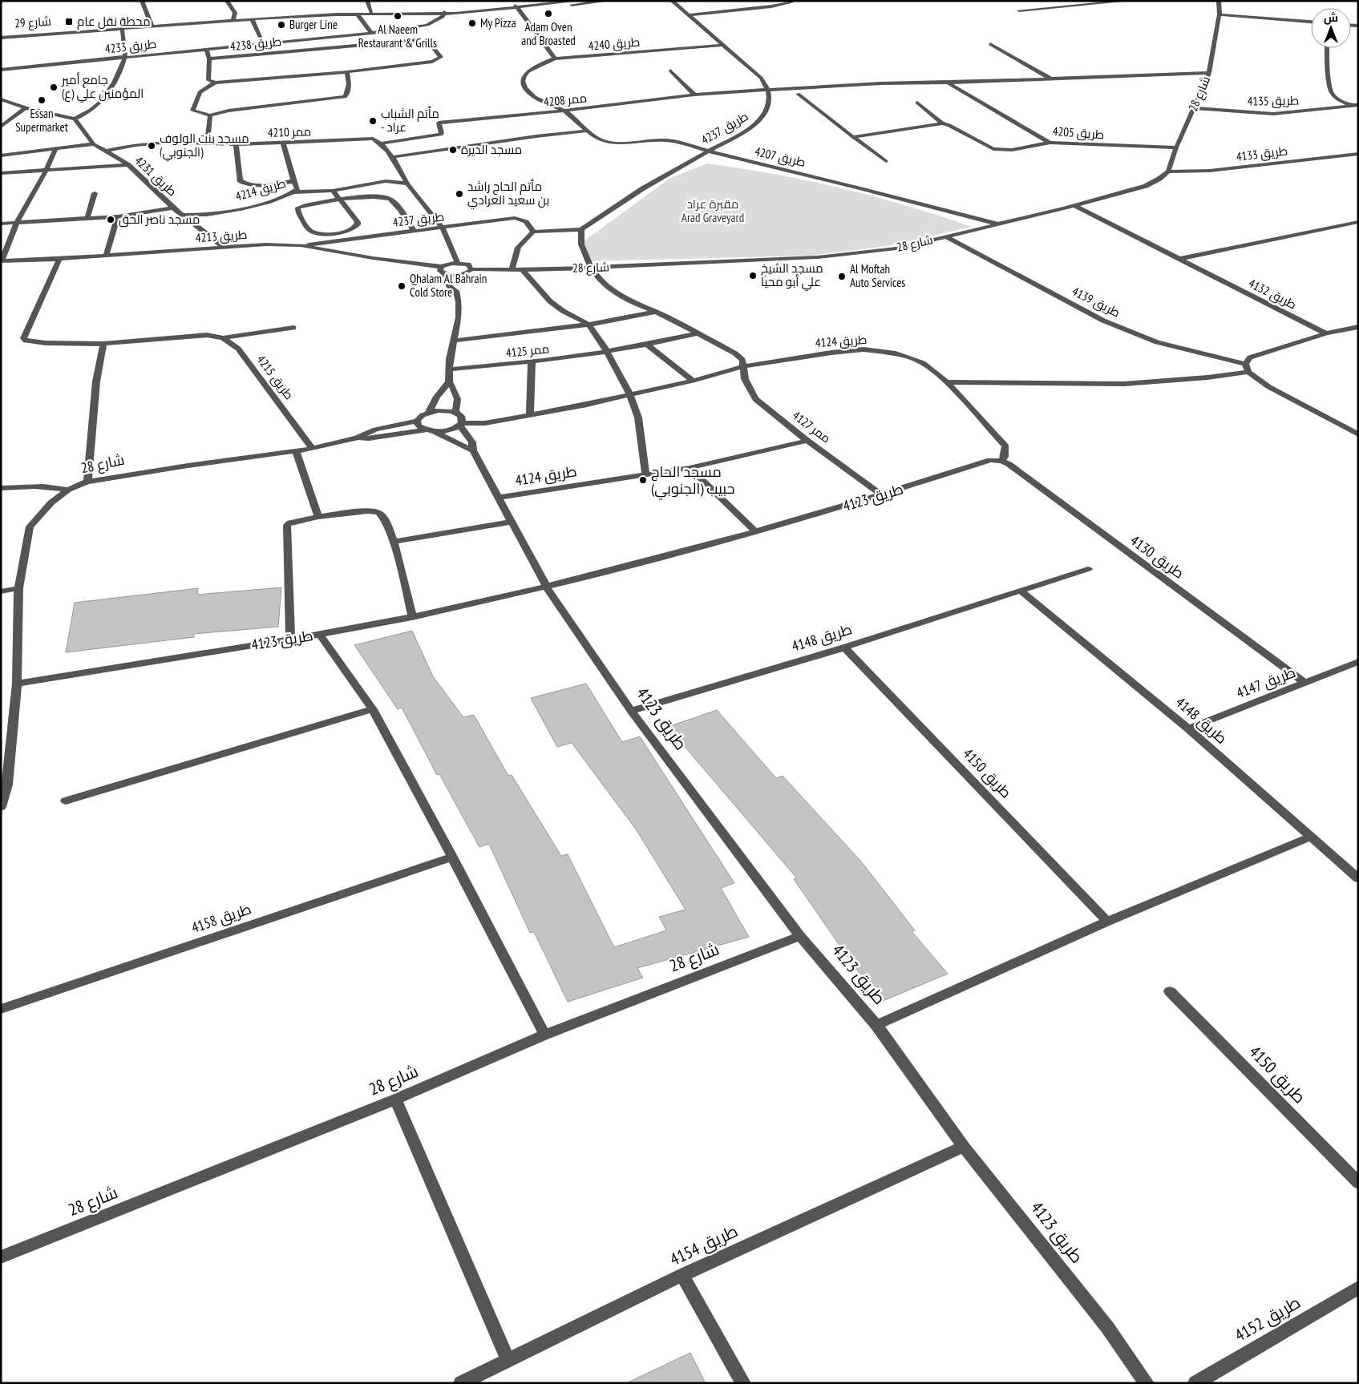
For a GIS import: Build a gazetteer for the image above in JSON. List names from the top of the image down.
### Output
{
  "streets": {
    "street": [
      "شارع 29",
      "طريق 4238",
      "طريق 4240",
      "طريق 4233",
      "شارع 28",
      "ممر 4208",
      "طريق 4135",
      "طريق 4237",
      "ممر 4210",
      "طريق 4205",
      "طريق 4133",
      "طريق 4207",
      "طريق 4231",
      "طريق 4214",
      "طريق 4213",
      "طريق 4132",
      "طريق 4139",
      "طريق 4124",
      "ممر 4125",
      "طريق 4215",
      "ممر 4127",
      "طريق 4123",
      "طريق 4130",
      "طريق 4148",
      "طريق 4147",
      "طريق 4150",
      "طريق 4158",
      "طريق 4154",
      "طريق 4152"
    ]
  },
  "crossings": [
    ["شارع 29", "طريق 4233"],
    ["طريق 4240", "ممر 4208"],
    ["طريق 4240", "طريق 4207"],
    ["شارع 28", "طريق 4135"],
    ["شارع 28", "طريق 4205"],
    ["شارع 28", "طريق 4133"],
    ["شارع 28", "طريق 4207"],
    ["شارع 28", "طريق 4132"],
    ["شارع 28", "طريق 4139"],
    ["شارع 28", "طريق 4215"],
    ["شارع 28", "طريق 4123"],
    ["ممر 4208", "طريق 4237"],
    ["ممر 4208", "ممر 4210"],
    ["ممر 4208", "طريق 4207"],
    ["طريق 4237", "طريق 4207"],
    ["طريق 4237", "طريق 4213"],
    ["ممر 4210", "طريق 4231"],
    ["ممر 4210", "طريق 4214"],
    ["طريق 4231", "طريق 4214"],
    ["طريق 4231", "طريق 4213"],
    ["طريق 4213", "طريق 4215"],
    ["طريق 4124", "ممر 4127"],
    ["طريق 4124", "طريق 4123"],
    ["طريق 4124", "طريق 4130"],
    ["ممر 4127", "طريق 4123"],
    ["طريق 4123", "طريق 4130"],
    ["طريق 4123", "طريق 4148"],
    ["طريق 4123", "طريق 4154"],
    ["طريق 4130", "طريق 4147"],
    ["طريق 4148", "طريق 4147"],
    ["طريق 4148", "طريق 4150"]
  ],
  "parks": ["مقبرة عراد Arad Graveyard"],
  "places": {
    "other": [
      "Adam Oven and Broasted",
      "Al Naeem Restaurant & Grills",
      "My Pizza",
      "Burger Line",
      "جامع أمير المؤمنين علي (ع)",
      "Essan Supermarket",
      "مأتم الشباب - عراد",
      "مسجد بنت الولوف (الجنوبي)",
      "مسجد الديرة",
      "مأتم الحاج راشد بن سعيد العرادي",
      "مسجد ناصر الحق",
      "مسجد الشيخ علي أبو محيا",
      "Al Moftah Auto Services",
      "Qhalam Al Bahrain Cold Store",
      "مسجد الحاج حبيب (الجنوبي)"
    ],
    "transit": ["محطة نقل عام"]
  },
  "north": "top"
}
